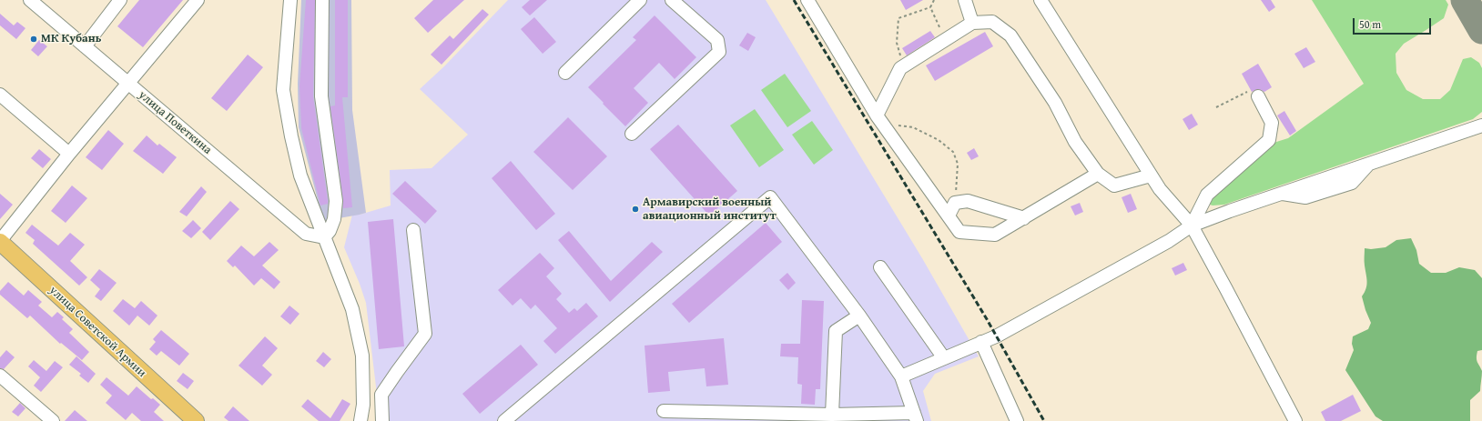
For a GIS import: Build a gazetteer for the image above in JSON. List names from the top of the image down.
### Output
{
  "streets": {
    "main road": ["улица Советской Армии"],
    "street": ["улица Поветкина"]
  },
  "places": ["МК Кубань", "Армавирский военный авиационный институт"],
  "scale_bar": "50 m"
}
